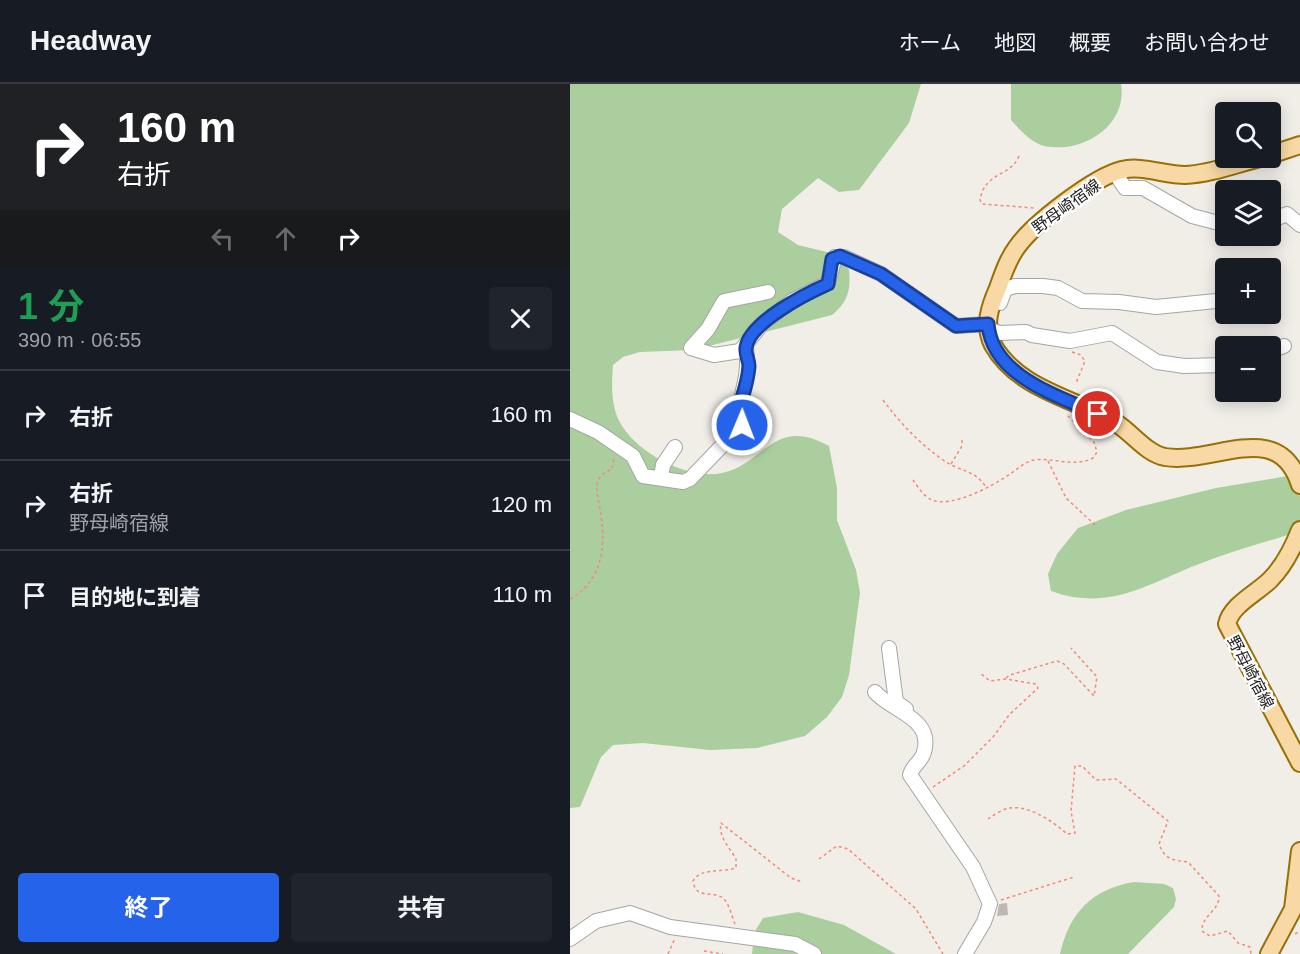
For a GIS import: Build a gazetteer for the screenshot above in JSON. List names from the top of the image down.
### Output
{
  "streets": {
    "main road": ["野母崎宿線"]
  },
  "page": {
    "header": "Headway",
    "nav": [
      "ホーム",
      "地図",
      "概要",
      "お問い合わせ"
    ],
    "turn": ["160 m", "右折"],
    "map_buttons": ["+", "−"],
    "heading": ["1 分", "390 m · 06:55"],
    "list": [
      {
        "name": "右折",
        "value": "160 m"
      },
      {
        "name": "右折",
        "note": "野母崎宿線",
        "value": "120 m"
      },
      {
        "name": "目的地に到着",
        "value": "110 m"
      }
    ],
    "buttons": ["終了", "共有"]
  }
}
